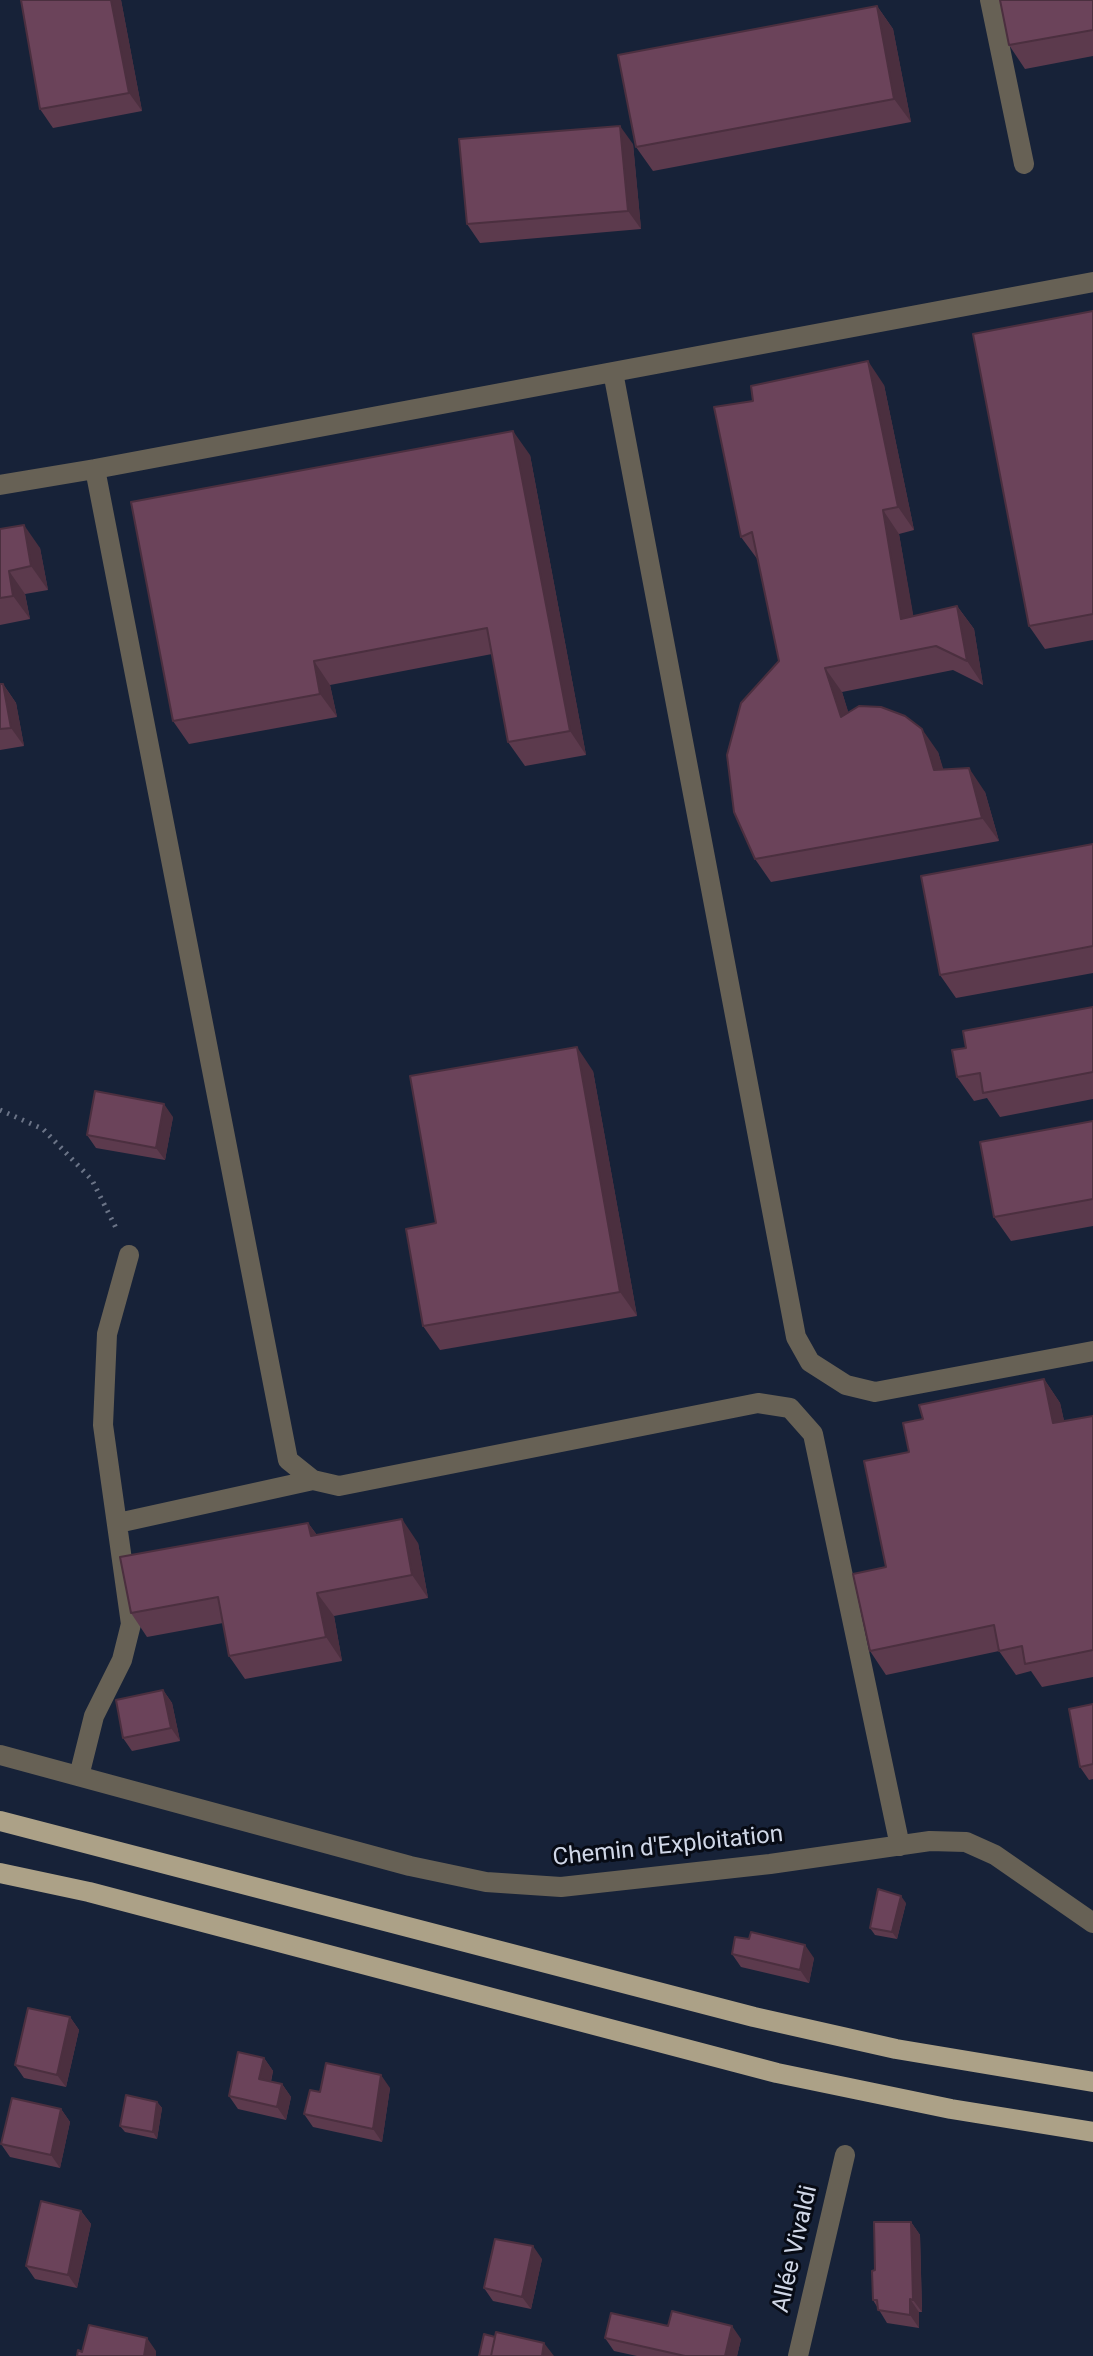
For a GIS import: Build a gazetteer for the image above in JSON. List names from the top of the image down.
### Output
{
  "streets": {
    "street": ["Chemin d'Exploitation", "Allée Vivaldi"]
  }
}
